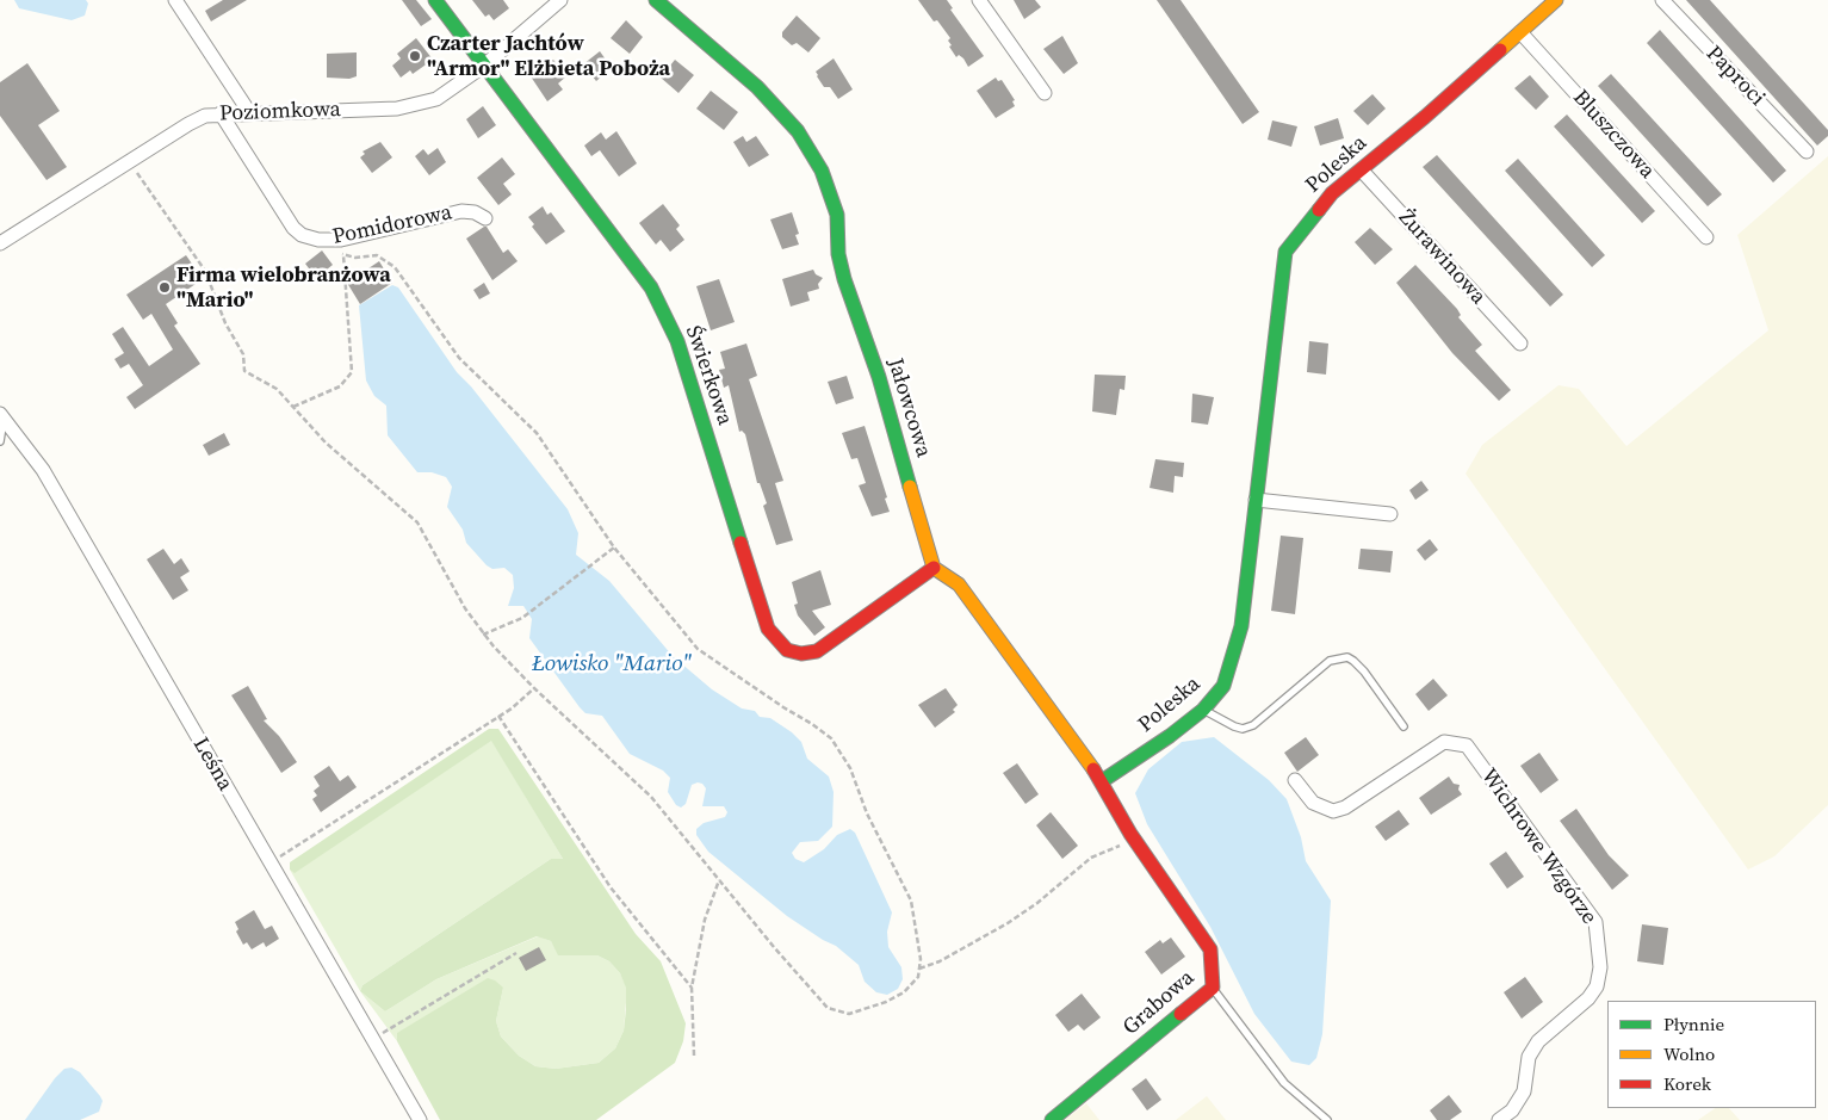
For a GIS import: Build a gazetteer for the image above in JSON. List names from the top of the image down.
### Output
{
  "streets": {
    "street": [
      "Paproci",
      "Poziomkowa",
      "Bluszczowa",
      "Poleska",
      "Pomidorowa",
      "Żurawinowa",
      "Świerkowa",
      "Jałowcowa",
      "Leśna",
      "Wichrowe Wzgórze",
      "Grabowa"
    ]
  },
  "crossings": [
    ["Poziomkowa", "Pomidorowa"],
    ["Poziomkowa", "Świerkowa"],
    ["Bluszczowa", "Poleska"],
    ["Poleska", "Żurawinowa"],
    ["Świerkowa", "Jałowcowa"]
  ],
  "water": ["Łowisko \"Mario\""],
  "places": ["Czarter Jachtów \"Armor\" Elżbieta Poboża", "Firma wielobranżowa \"Mario\""],
  "legend": ["Płynnie", "Wolno", "Korek"]
}
